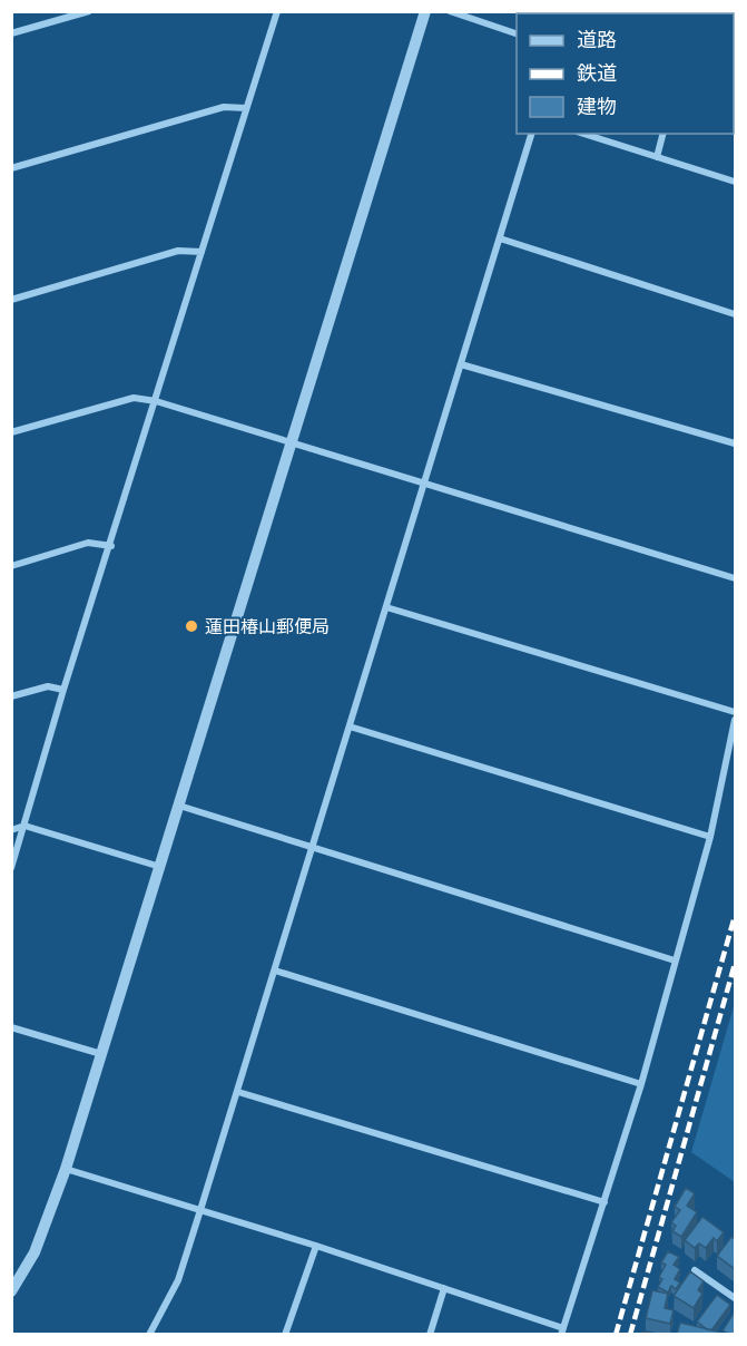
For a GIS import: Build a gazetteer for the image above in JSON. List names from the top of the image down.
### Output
{
  "places": ["蓮田椿山郵便局"],
  "legend": ["道路", "鉄道", "建物"]
}
